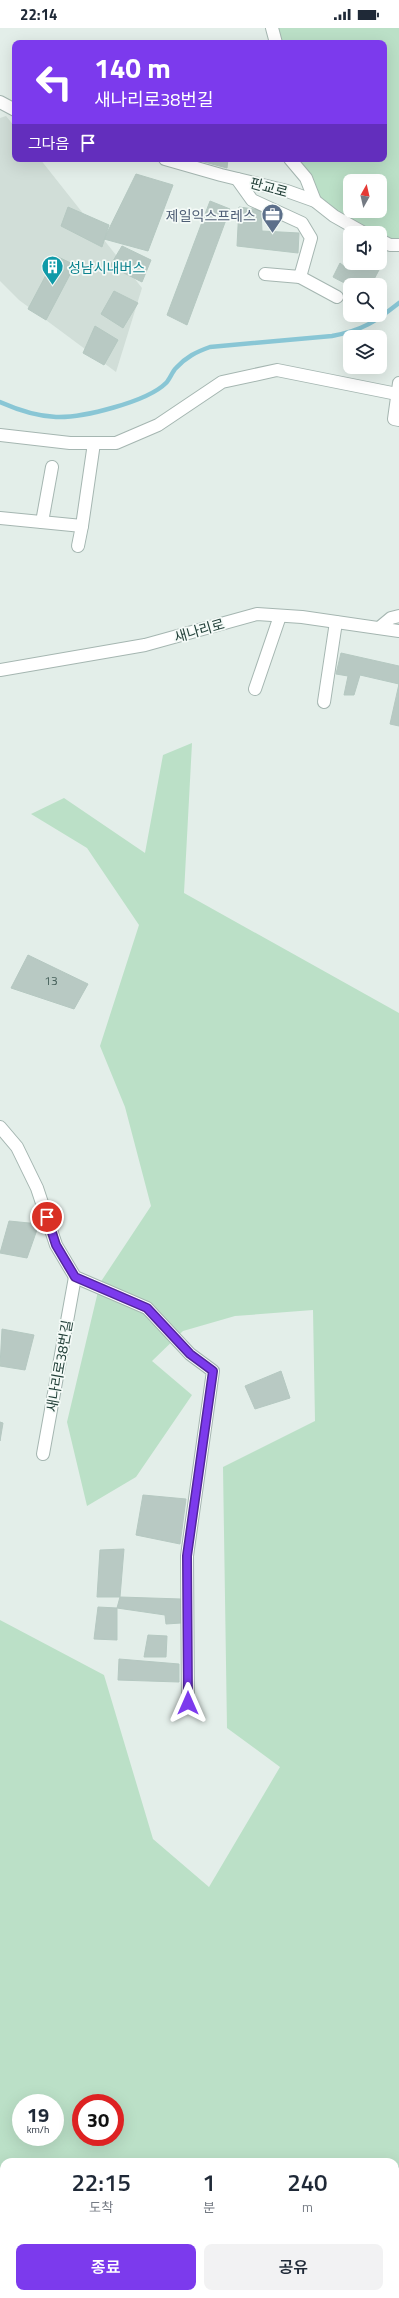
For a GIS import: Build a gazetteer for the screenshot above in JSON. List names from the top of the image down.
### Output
{
  "streets": {
    "street": ["판교로", "새나리로", "새나리로38번길"]
  },
  "places": {
    "office": ["제일익스프레스"],
    "building": ["성남시내버스"]
  },
  "house_numbers": ["13"],
  "north": "top",
  "page": {
    "status": "22:14",
    "turn": ["140 m", "새나리로38번길"],
    "then": "그다음",
    "speed": "19 km/h",
    "limit": "30",
    "eta": [
      "22:15",
      "도착",
      "1",
      "분",
      "240",
      "m"
    ],
    "buttons": ["종료", "공유"]
  }
}
